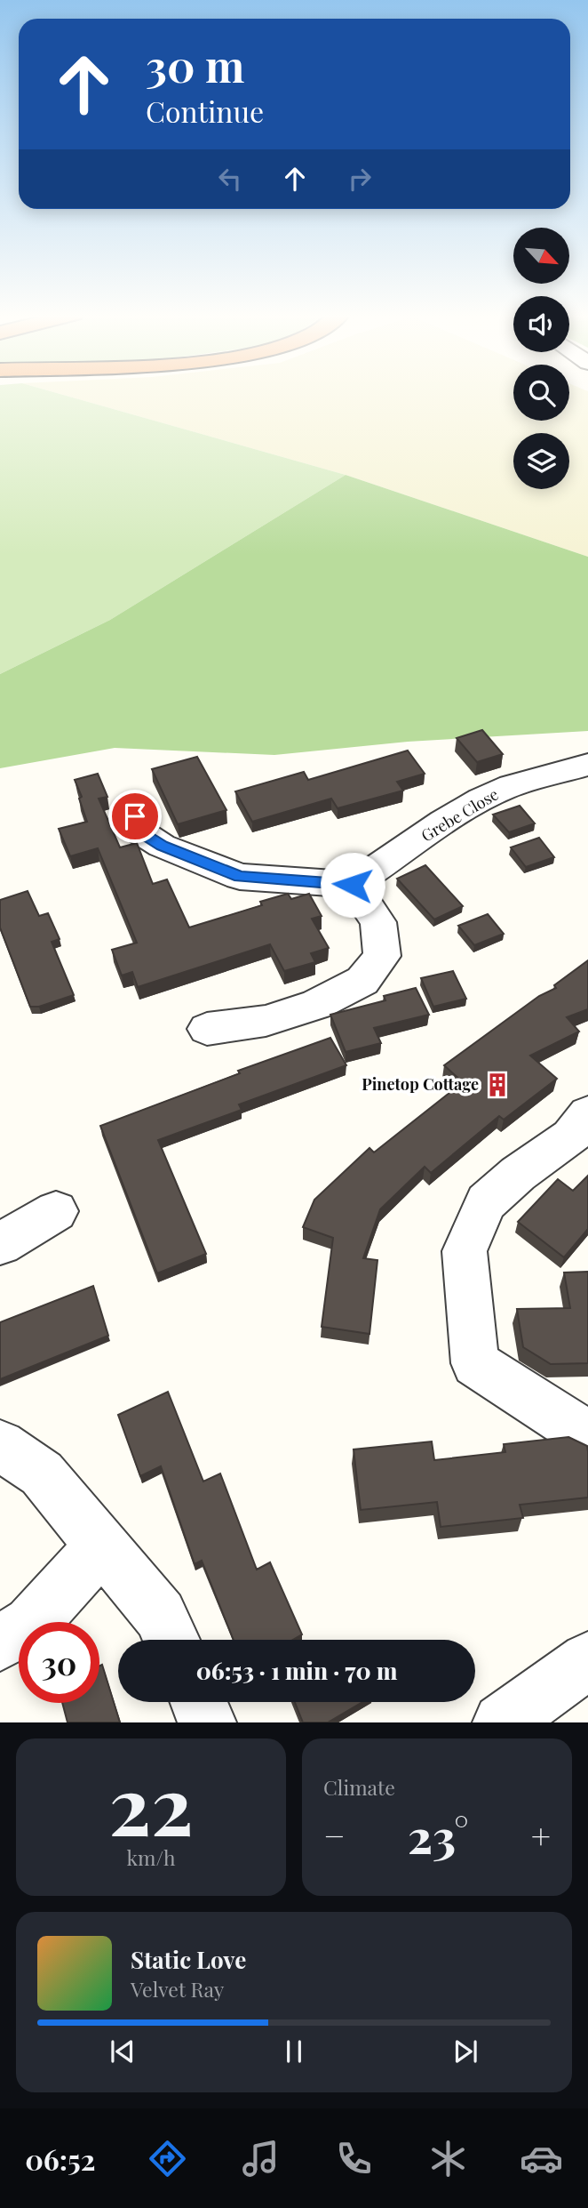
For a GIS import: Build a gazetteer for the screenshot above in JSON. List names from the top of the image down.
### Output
{
  "streets": {
    "street": ["Grebe Close"]
  },
  "places": {
    "building": ["Pinetop Cottage"]
  },
  "north": "bottom right",
  "page": {
    "turn": ["30 m", "Continue"],
    "limit": "30",
    "trip": "06:53 · 1 min · 70 m",
    "tile": [
      ["22", "km/h"],
      "Climate"
    ],
    "heat": ["−", "23°", "+"],
    "song": ["Static Love", "Velvet Ray"],
    "tabs": "06:52"
  }
}
